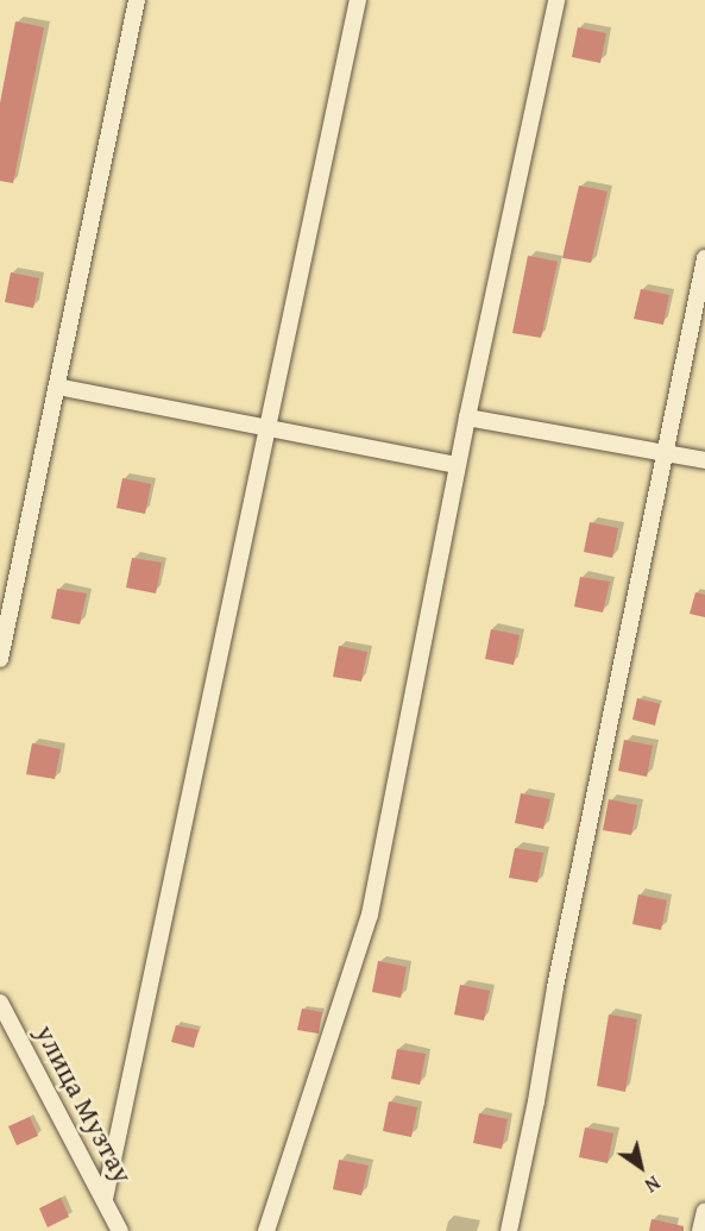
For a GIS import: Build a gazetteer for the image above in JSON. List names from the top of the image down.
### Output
{
  "streets": {
    "street": ["улица Музтау"]
  },
  "north": "bottom right"
}
